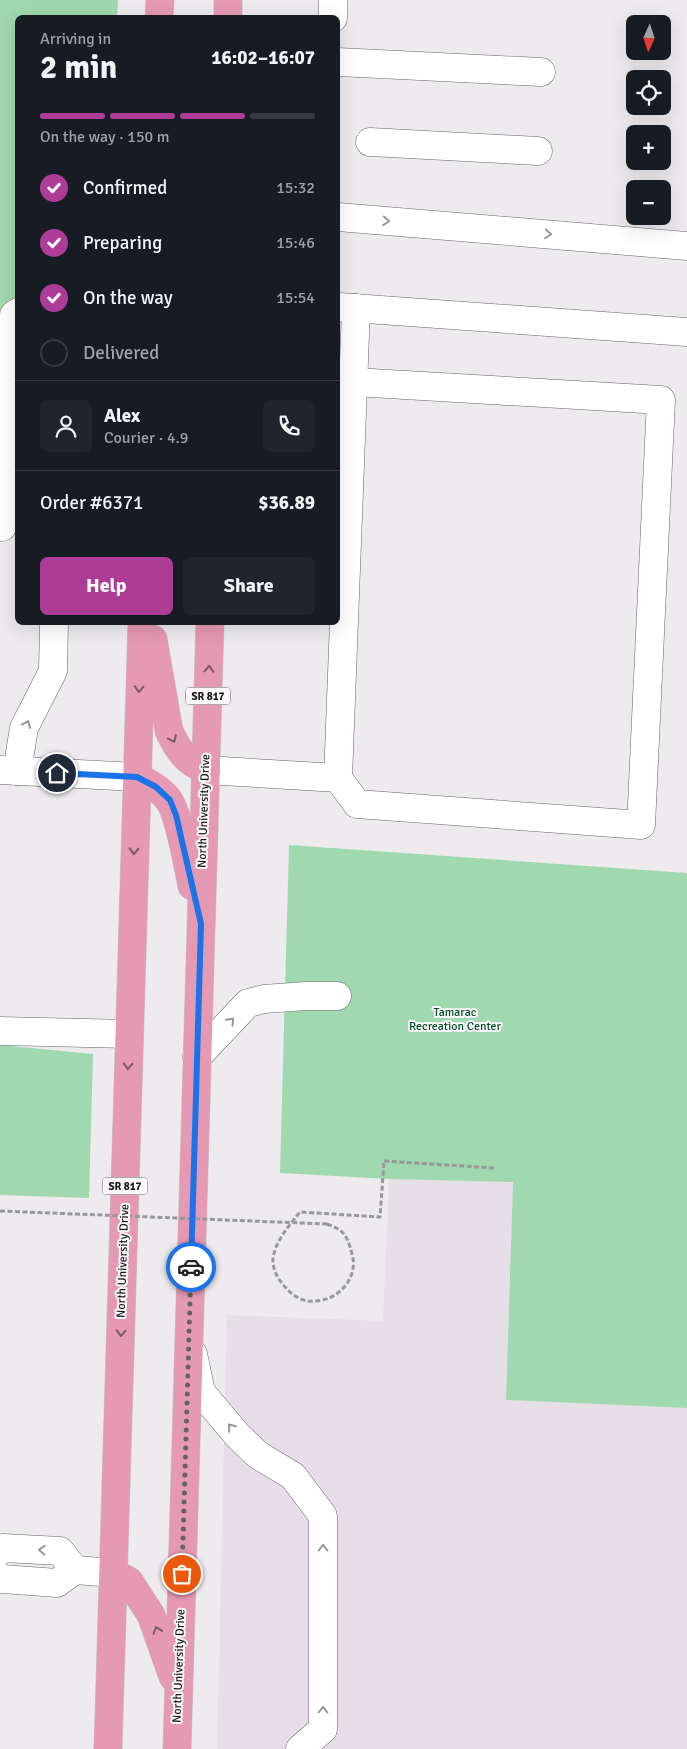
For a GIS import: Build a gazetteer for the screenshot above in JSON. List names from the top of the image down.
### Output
{
  "streets": {
    "main road": ["SR 817", "North University Drive"]
  },
  "parks": ["Tamarac Recreation Center"],
  "north": "bottom",
  "page": {
    "map_buttons": ["+", "−"],
    "heading": ["2 min", "Arriving in", "16:02–16:07"],
    "panel": [
      "Alex",
      "Courier · 4.9",
      "Order #6371",
      "$36.89"
    ],
    "bar": "On the way · 150 m",
    "list": [
      ["Confirmed", "15:32"],
      ["Preparing", "15:46"],
      ["On the way", "15:54"],
      "Delivered"
    ],
    "buttons": ["Help", "Share"]
  }
}
